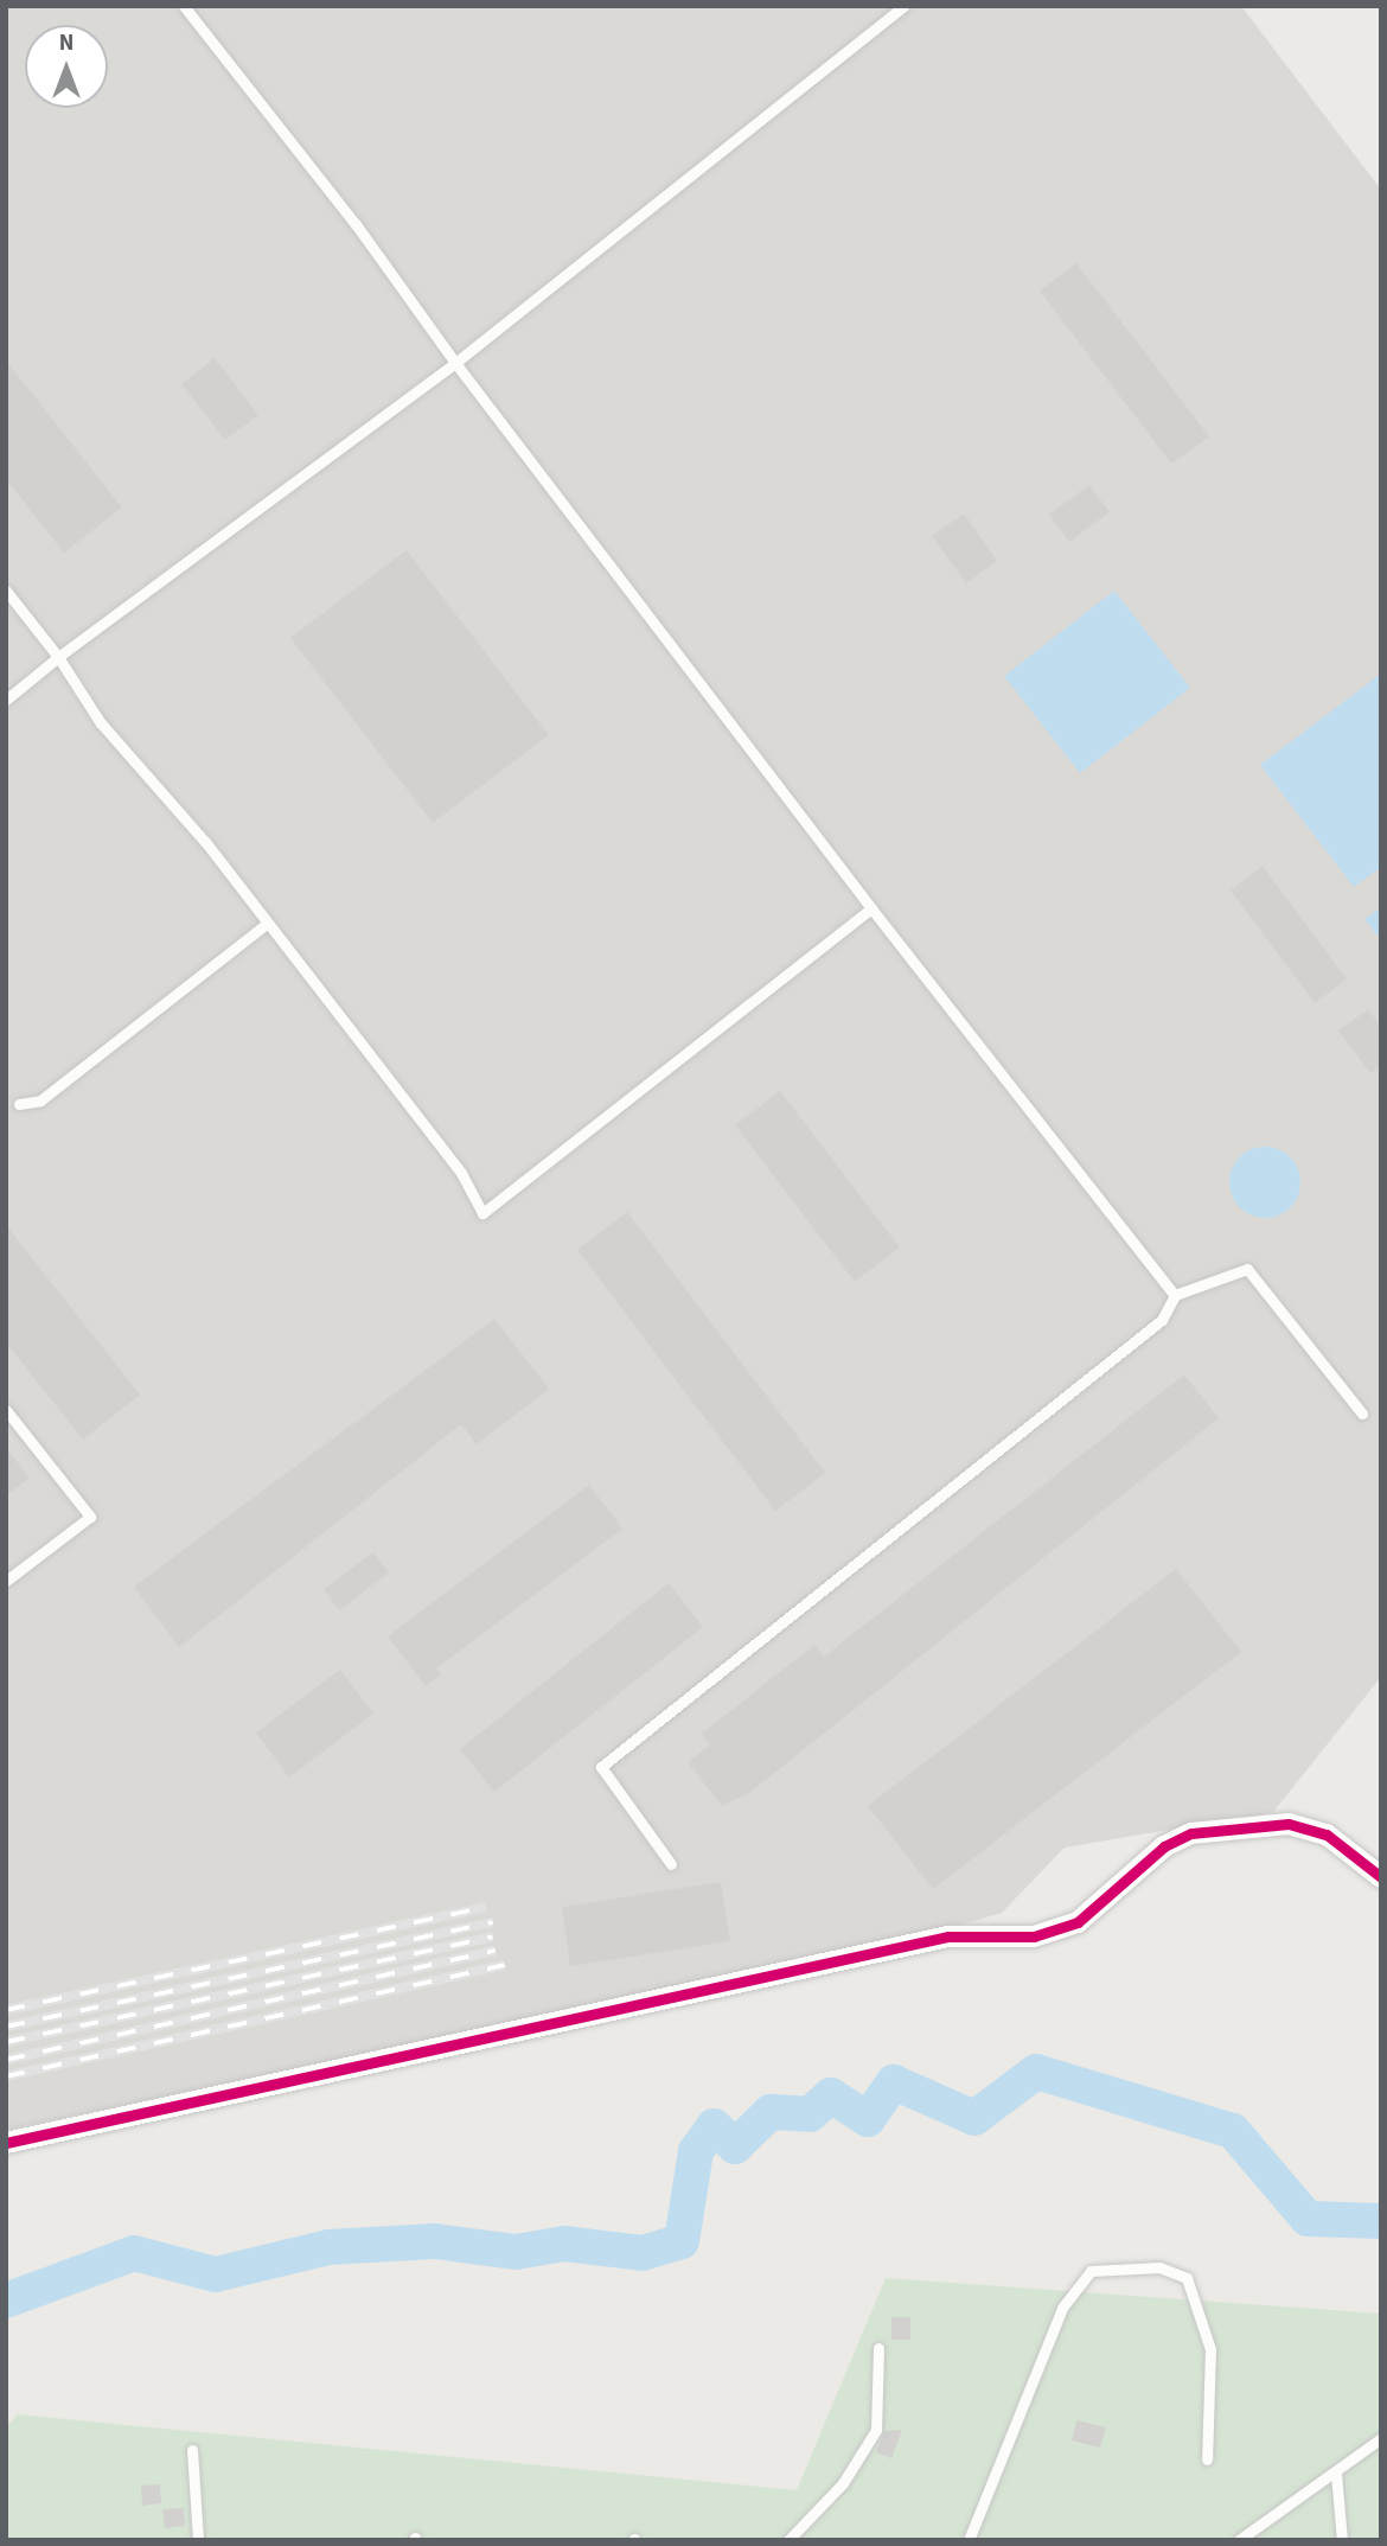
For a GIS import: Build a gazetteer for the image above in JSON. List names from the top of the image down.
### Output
{
  "north": "top"
}
